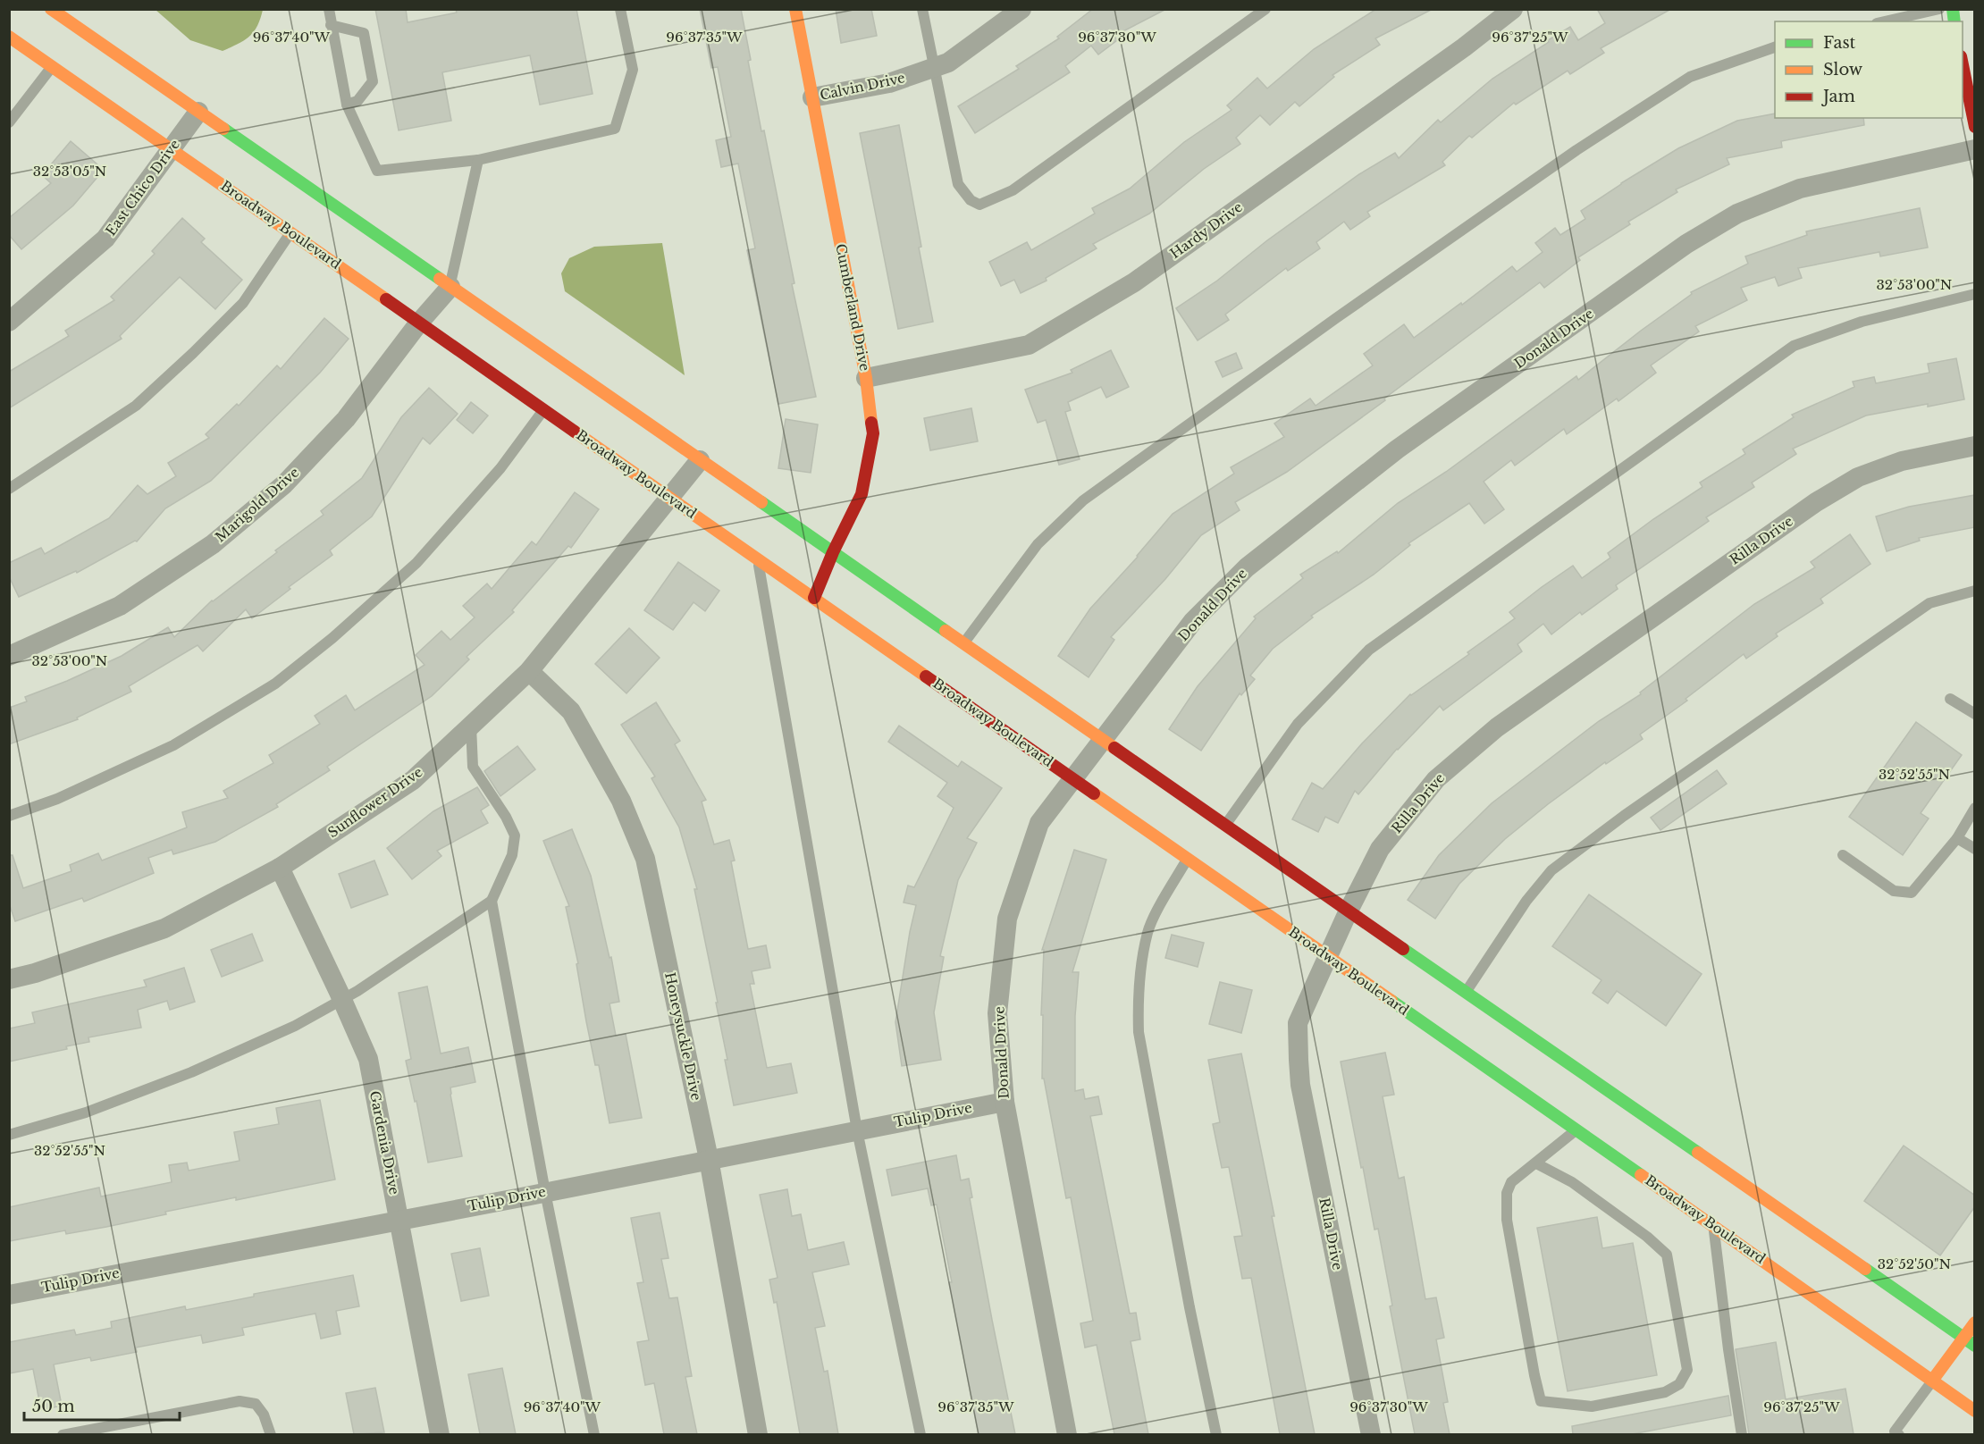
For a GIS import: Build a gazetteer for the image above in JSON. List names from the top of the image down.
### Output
{
  "streets": {
    "main road": ["Broadway Boulevard", "Cumberland Drive"],
    "street": [
      "Calvin Drive",
      "East Chico Drive",
      "Hardy Drive",
      "Donald Drive",
      "Marigold Drive",
      "Rilla Drive",
      "Sunflower Drive",
      "Honeysuckle Drive",
      "Tulip Drive",
      "Gardenia Drive"
    ]
  },
  "crossings": [
    ["Calvin Drive", "Cumberland Drive"],
    ["East Chico Drive", "Broadway Boulevard"],
    ["Broadway Boulevard", "Cumberland Drive"],
    ["Broadway Boulevard", "Donald Drive"],
    ["Broadway Boulevard", "Marigold Drive"],
    ["Broadway Boulevard", "Rilla Drive"],
    ["Broadway Boulevard", "Sunflower Drive"],
    ["Hardy Drive", "Cumberland Drive"],
    ["Donald Drive", "Tulip Drive"],
    ["Sunflower Drive", "Honeysuckle Drive"],
    ["Sunflower Drive", "Gardenia Drive"],
    ["Honeysuckle Drive", "Tulip Drive"],
    ["Tulip Drive", "Gardenia Drive"]
  ],
  "legend": ["Fast", "Slow", "Jam"],
  "scale_bar": "50 m",
  "coordinates": [
    "96°37'40\"W",
    "96°37'35\"W",
    "96°37'30\"W",
    "96°37'25\"W",
    "32°53'05\"N",
    "32°53'00\"N",
    "32°52'55\"N",
    "32°52'50\"N"
  ]
}
